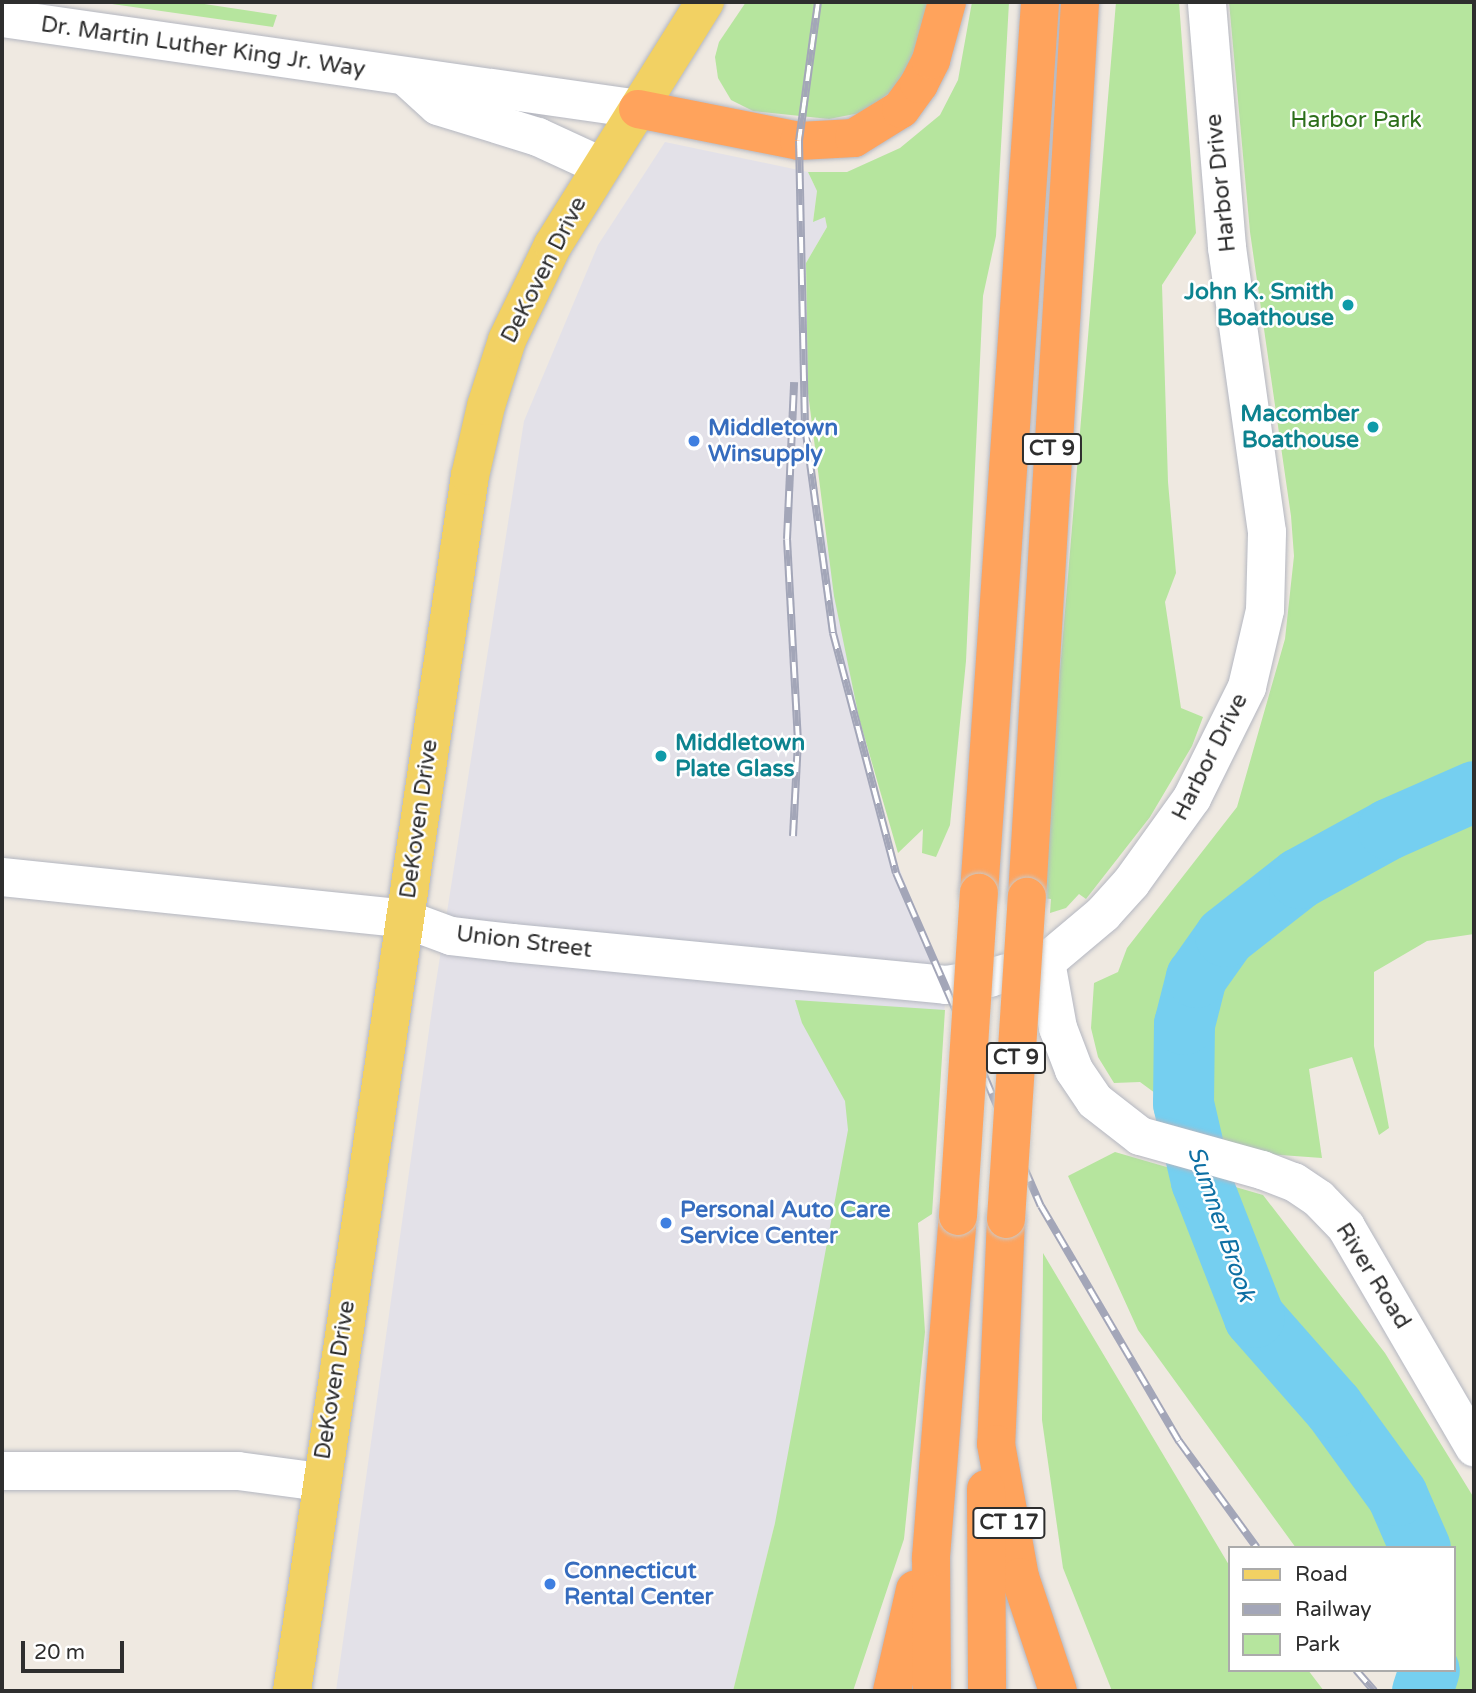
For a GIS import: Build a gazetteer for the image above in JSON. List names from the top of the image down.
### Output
{
  "streets": {
    "highway": ["CT 9", "CT 17"],
    "main road": ["DeKoven Drive"],
    "street": [
      "Dr. Martin Luther King Jr. Way",
      "Harbor Drive",
      "Union Street",
      "River Road"
    ]
  },
  "crossings": [
    ["Dr. Martin Luther King Jr. Way", "DeKoven Drive"],
    ["Harbor Drive", "Union Street"],
    ["Harbor Drive", "River Road"],
    ["DeKoven Drive", "Union Street"],
    ["CT 9", "CT 17"],
    ["Union Street", "River Road"]
  ],
  "water": ["Sumner Brook"],
  "parks": ["Harbor Park"],
  "places": [
    "John K. Smith Boathouse",
    "Macomber Boathouse",
    "Middletown Winsupply",
    "Middletown Plate Glass",
    "Personal Auto Care Service Center",
    "Connecticut Rental Center"
  ],
  "legend": ["Road", "Railway", "Park"],
  "scale_bar": "20 m"
}
